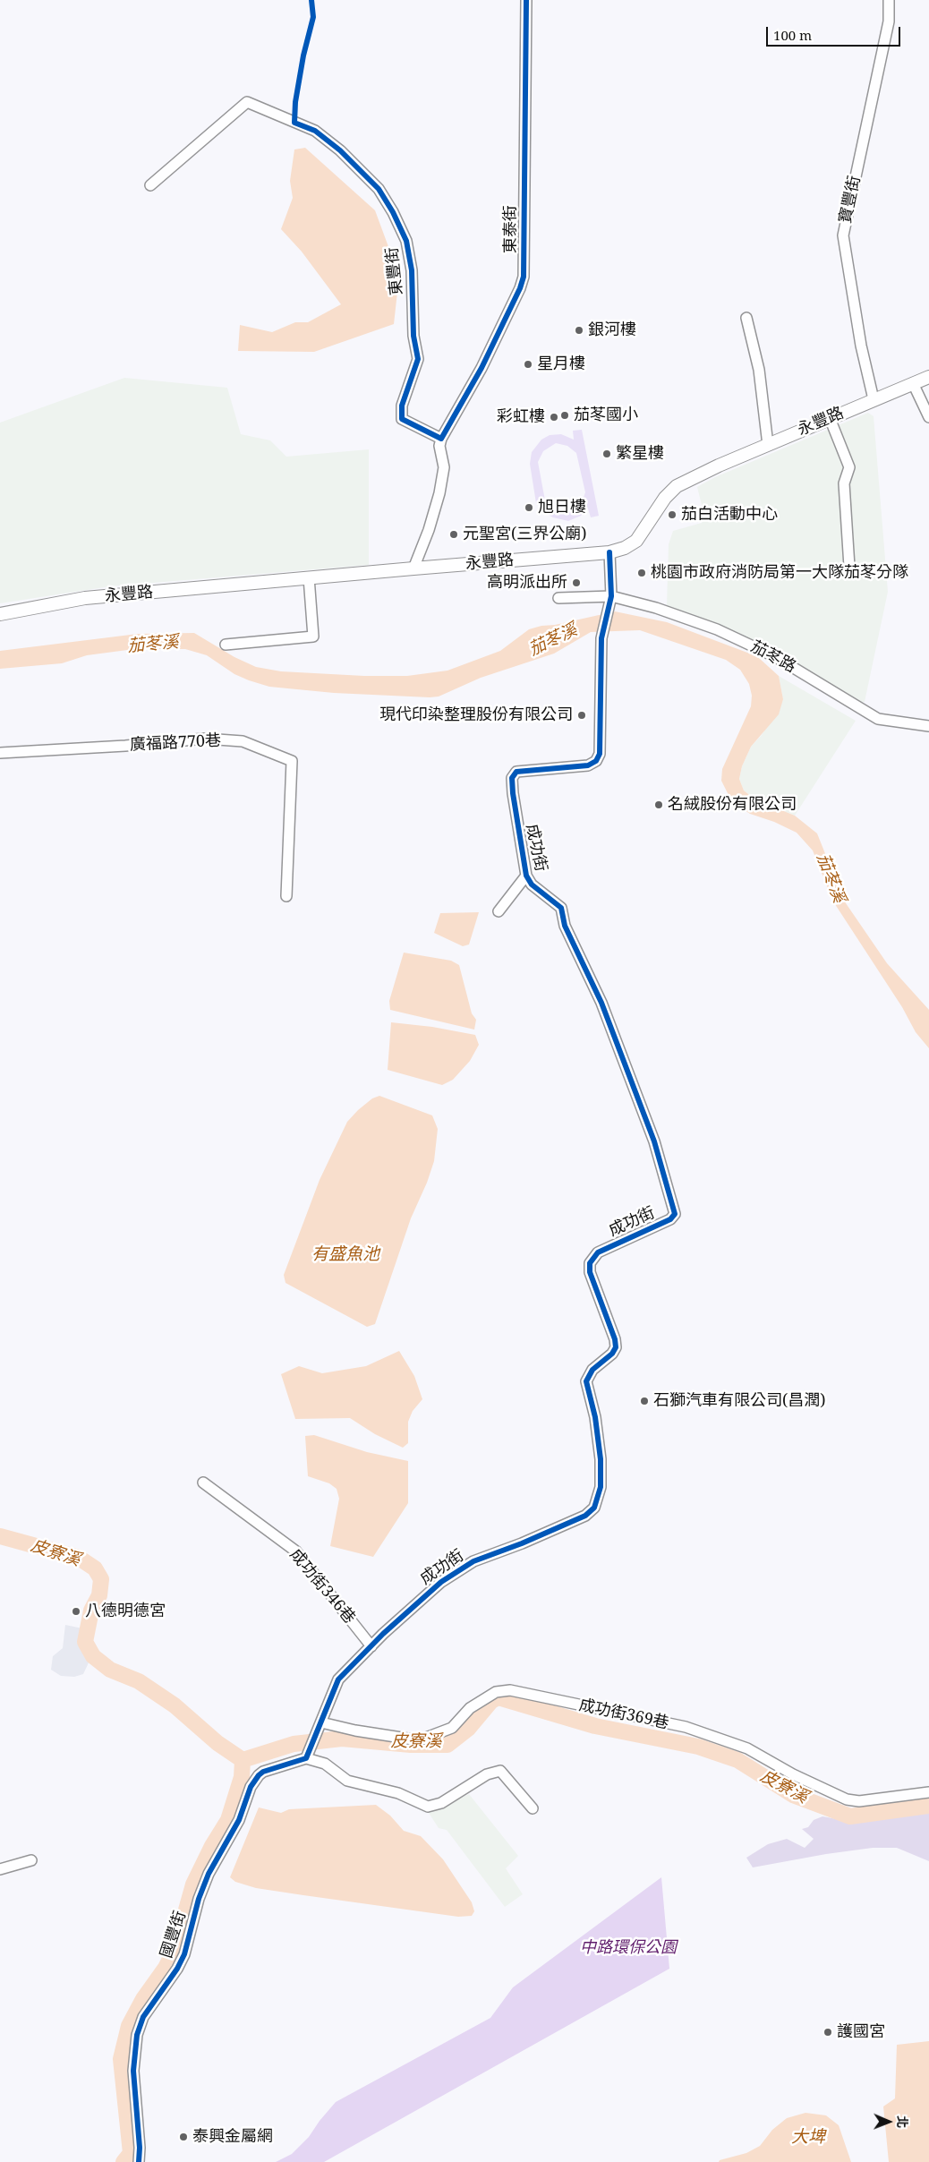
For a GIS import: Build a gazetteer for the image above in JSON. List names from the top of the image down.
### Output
{
  "streets": {
    "street": [
      "寶豐街",
      "東泰街",
      "東豐街",
      "永豐路",
      "茄苳路",
      "廣福路770巷",
      "成功街",
      "成功街346巷",
      "成功街369巷",
      "國豐街"
    ]
  },
  "crossings": [
    ["寶豐街", "永豐路"],
    ["東泰街", "東豐街"],
    ["茄苳路", "成功街"],
    ["成功街", "成功街346巷"],
    ["成功街", "成功街369巷"],
    ["成功街", "國豐街"]
  ],
  "water": [
    "茄苳溪",
    "有盛魚池",
    "皮寮溪",
    "大埤"
  ],
  "parks": ["中路環保公園"],
  "places": [
    "銀河樓",
    "星月樓",
    "茄苳國小",
    "彩虹樓",
    "繁星樓",
    "旭日樓",
    "茄白活動中心",
    "元聖宮(三界公廟)",
    "桃園市政府消防局第一大隊茄苳分隊",
    "高明派出所",
    "現代印染整理股份有限公司",
    "名絨股份有限公司",
    "石獅汽車有限公司(昌潤)",
    "八德明德宮",
    "護國宮",
    "泰興金屬網"
  ],
  "scale_bar": "100 m",
  "north": "right"
}
